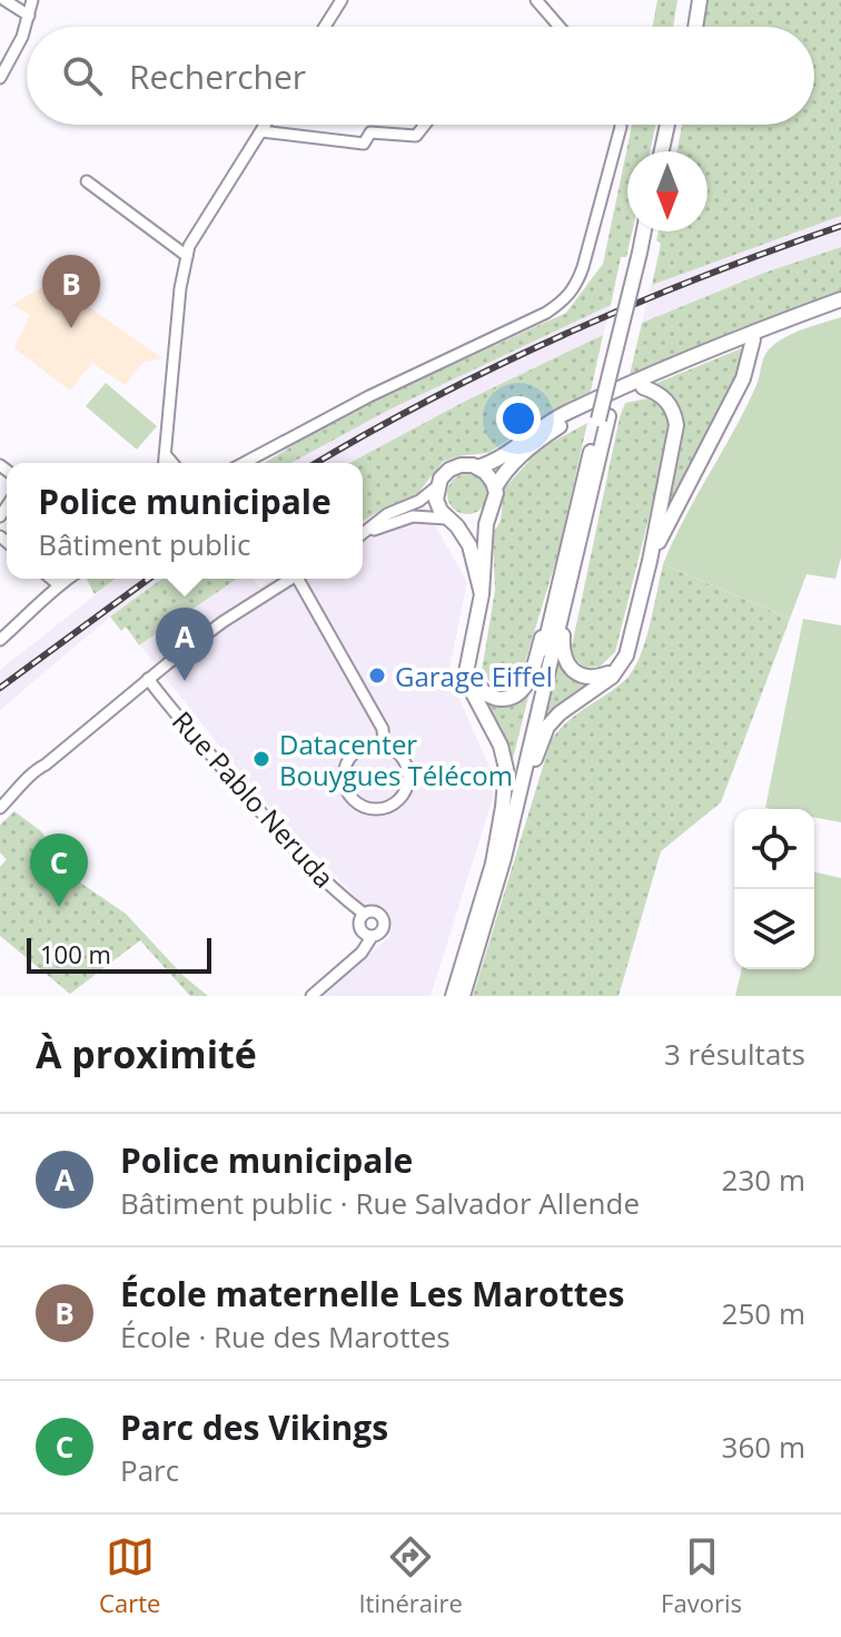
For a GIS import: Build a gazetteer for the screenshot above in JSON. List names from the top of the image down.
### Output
{
  "streets": {
    "street": ["Rue Pablo Neruda"]
  },
  "places": ["Garage Eiffel", "Datacenter Bouygues Télécom"],
  "scale_bar": "100 m",
  "north": "bottom",
  "page": {
    "search": "Rechercher",
    "pins": ["B", "A", "C"],
    "popup": ["Police municipale", "Bâtiment public"],
    "scale": "100 m",
    "heading": ["À proximité", "3 résultats"],
    "list": [
      {
        "mark": "A",
        "name": "Police municipale",
        "note": "Bâtiment public · Rue Salvador Allende",
        "value": "230 m"
      },
      {
        "mark": "B",
        "name": "École maternelle Les Marottes",
        "note": "École · Rue des Marottes",
        "value": "250 m"
      },
      {
        "mark": "C",
        "name": "Parc des Vikings",
        "note": "Parc",
        "value": "360 m"
      }
    ],
    "nav": ["Carte", "Itinéraire", "Favoris"]
  }
}
